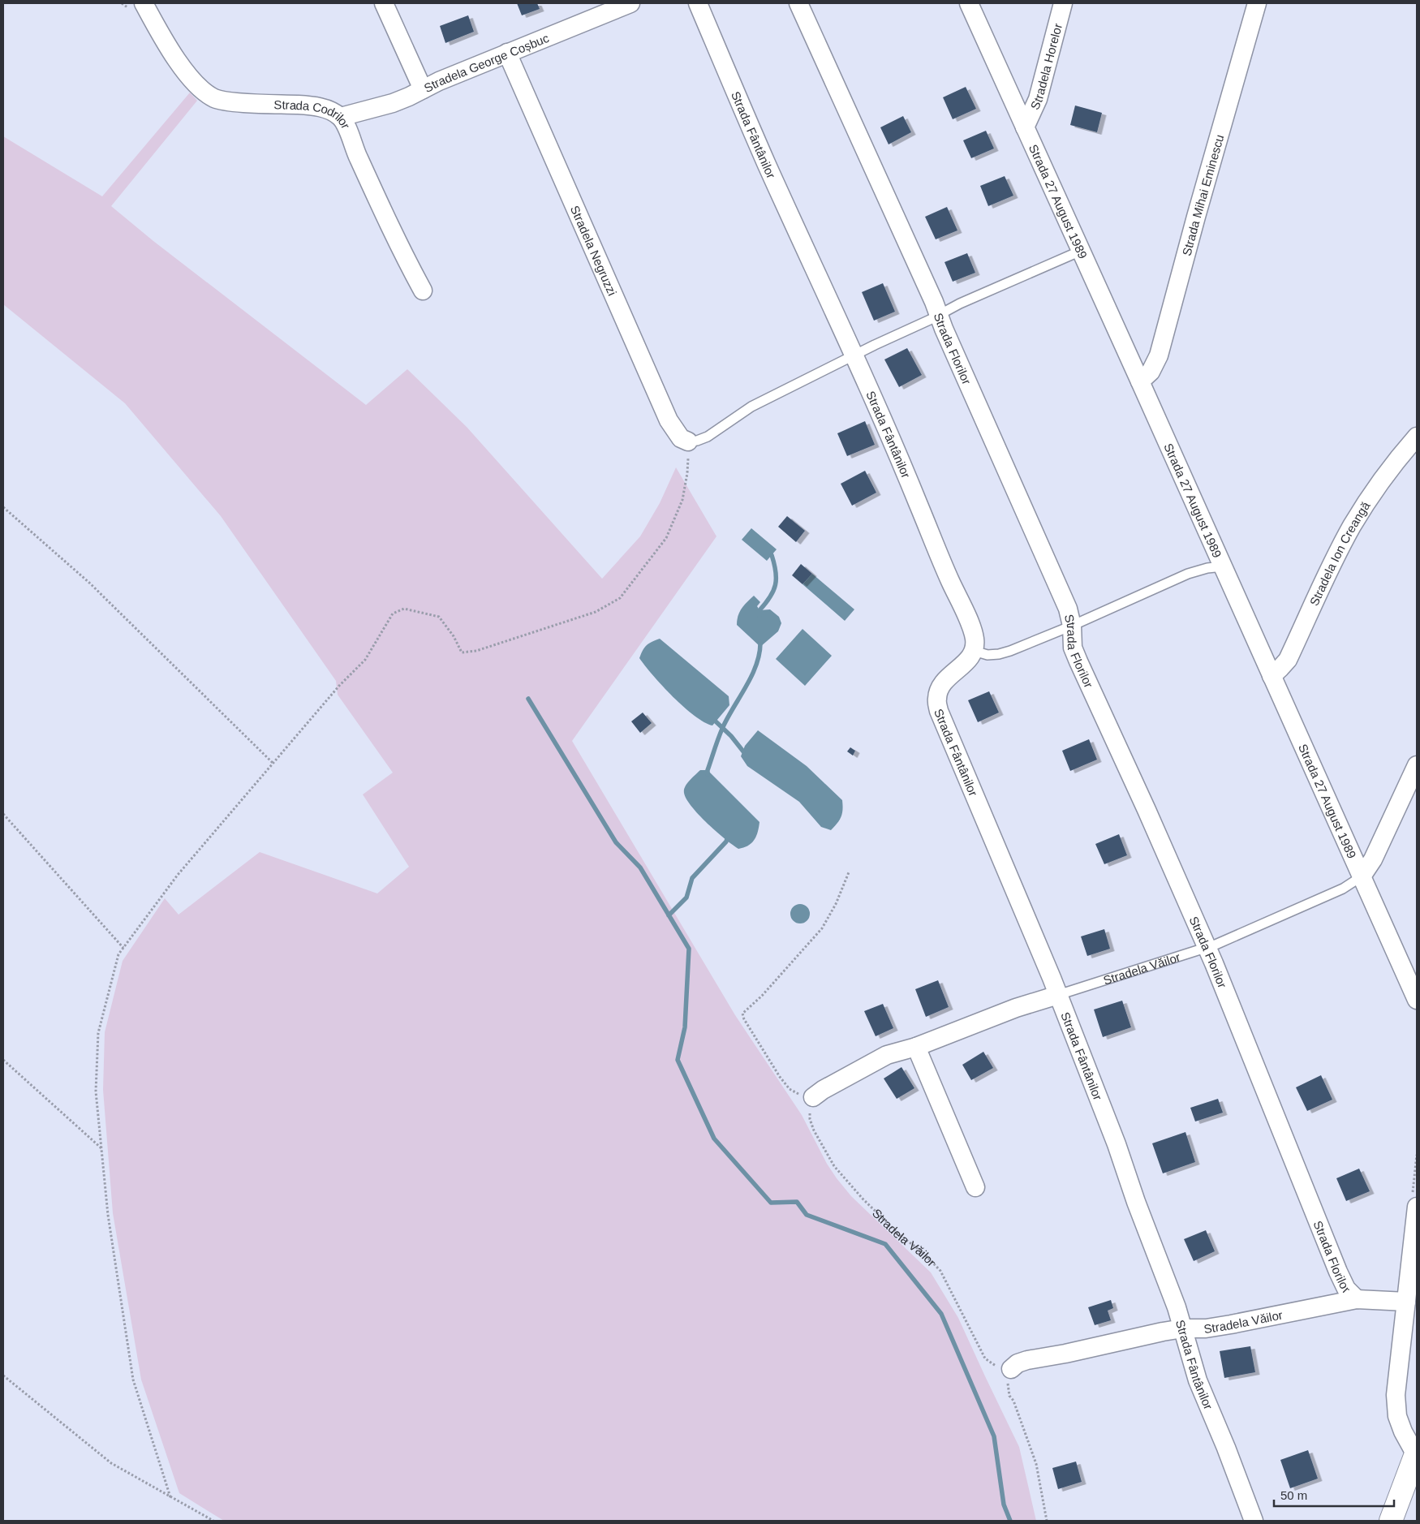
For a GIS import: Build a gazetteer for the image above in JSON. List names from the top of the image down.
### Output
{
  "streets": {
    "street": [
      "Stradela George Coșbuc",
      "Stradela Horelor",
      "Strada Codrilor",
      "Strada Fântânilor",
      "Strada Mihai Eminescu",
      "Strada 27 August 1989",
      "Stradela Negruzzi",
      "Strada Florilor",
      "Stradela Ion Creangă",
      "Stradela Văilor"
    ]
  },
  "crossings": [
    ["Stradela George Coșbuc", "Strada Codrilor"],
    ["Stradela George Coșbuc", "Stradela Negruzzi"],
    ["Stradela Horelor", "Strada 27 August 1989"],
    ["Strada Fântânilor", "Stradela Văilor"],
    ["Strada Mihai Eminescu", "Strada 27 August 1989"],
    ["Strada 27 August 1989", "Stradela Ion Creangă"],
    ["Strada 27 August 1989", "Stradela Văilor"],
    ["Strada Florilor", "Stradela Văilor"]
  ],
  "scale_bar": "50 m"
}
